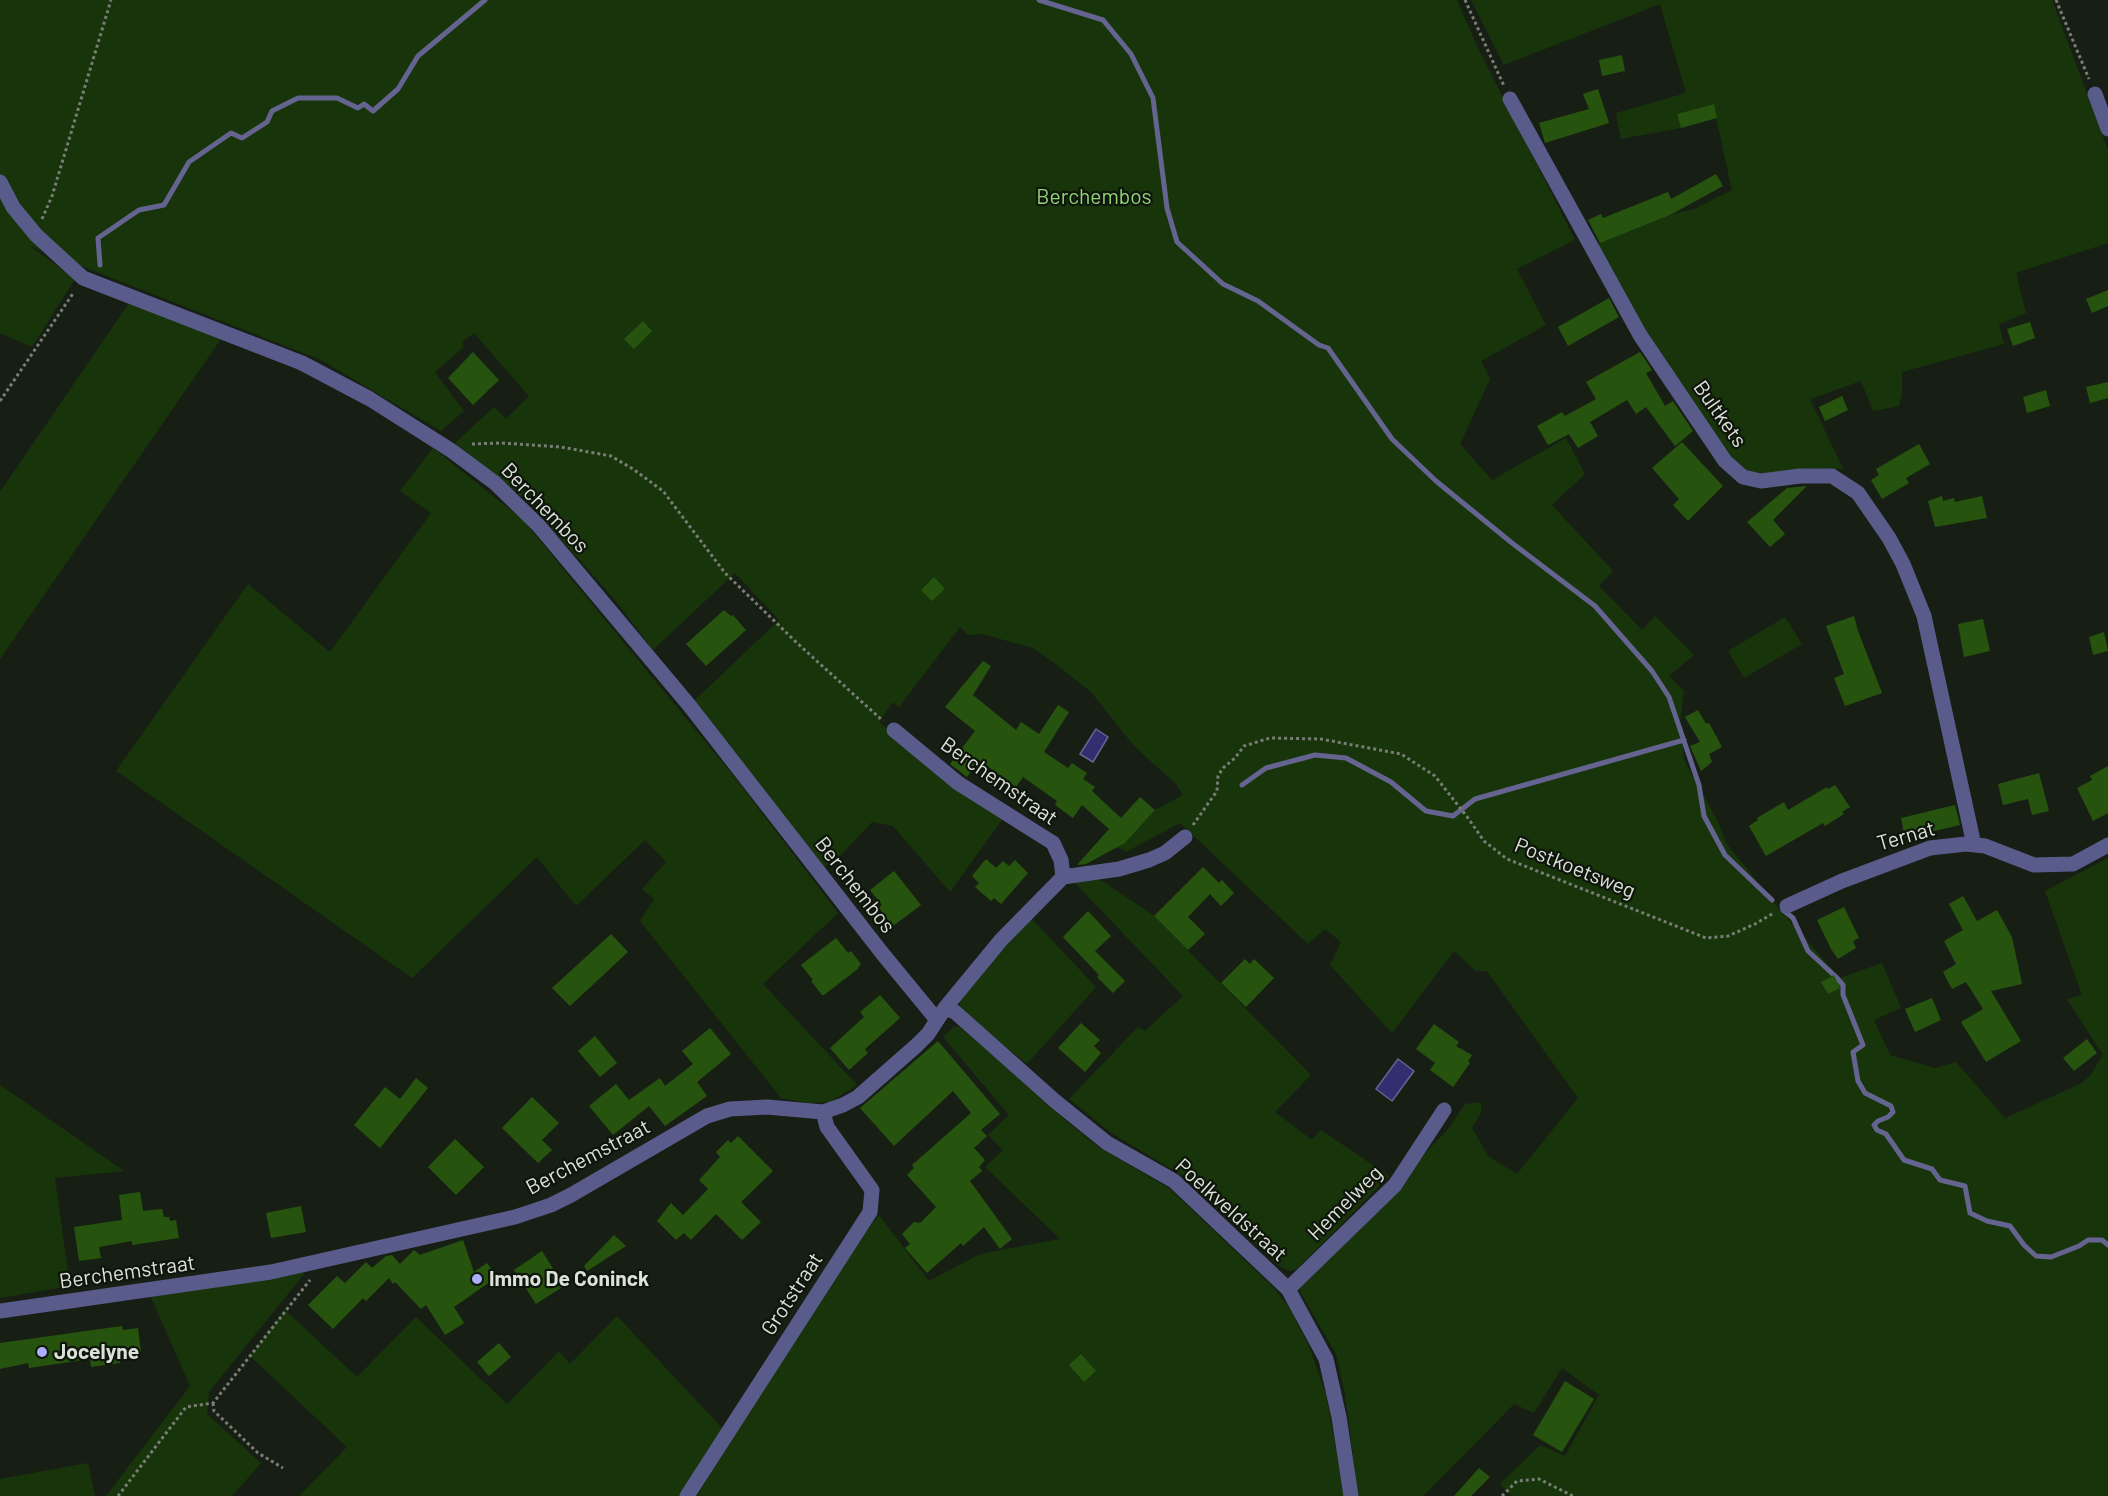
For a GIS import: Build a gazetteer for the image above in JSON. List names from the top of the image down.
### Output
{
  "streets": {
    "street": [
      "Bultkets",
      "Berchembos",
      "Berchemstraat",
      "Ternat",
      "Hemelweg",
      "Poelkveldstraat",
      "Grotstraat"
    ],
    "path": ["Postkoetsweg"]
  },
  "crossings": [
    ["Bultkets", "Ternat"],
    ["Berchembos", "Berchemstraat"],
    ["Berchembos", "Poelkveldstraat"],
    ["Berchemstraat", "Poelkveldstraat"],
    ["Berchemstraat", "Grotstraat"],
    ["Ternat", "Postkoetsweg"],
    ["Hemelweg", "Poelkveldstraat"]
  ],
  "parks": ["Berchembos"],
  "places": ["Immo De Coninck", "Jocelyne"]
}
